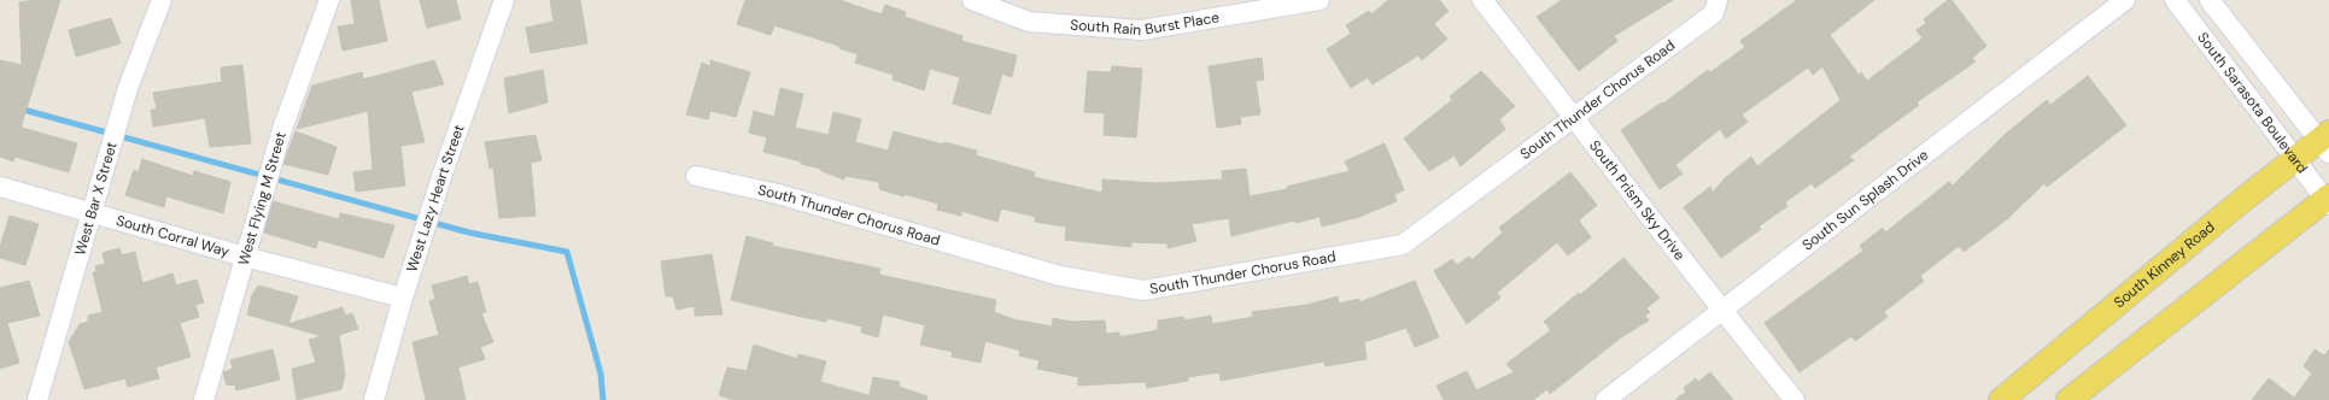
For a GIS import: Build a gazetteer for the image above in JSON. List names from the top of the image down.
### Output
{
  "streets": {
    "main road": ["South Kinney Road"],
    "street": [
      "South Rain Burst Place",
      "South Thunder Chorus Road",
      "South Sarasota Boulevard",
      "West Bar X Street",
      "West Flying M Street",
      "West Lazy Heart Street",
      "South Sun Splash Drive",
      "South Prism Sky Drive",
      "South Corral Way"
    ]
  },
  "crossings": [
    ["South Thunder Chorus Road", "South Prism Sky Drive"],
    ["South Sarasota Boulevard", "South Kinney Road"],
    ["West Bar X Street", "South Corral Way"],
    ["West Flying M Street", "South Corral Way"],
    ["West Lazy Heart Street", "South Corral Way"],
    ["South Sun Splash Drive", "South Prism Sky Drive"]
  ]
}
